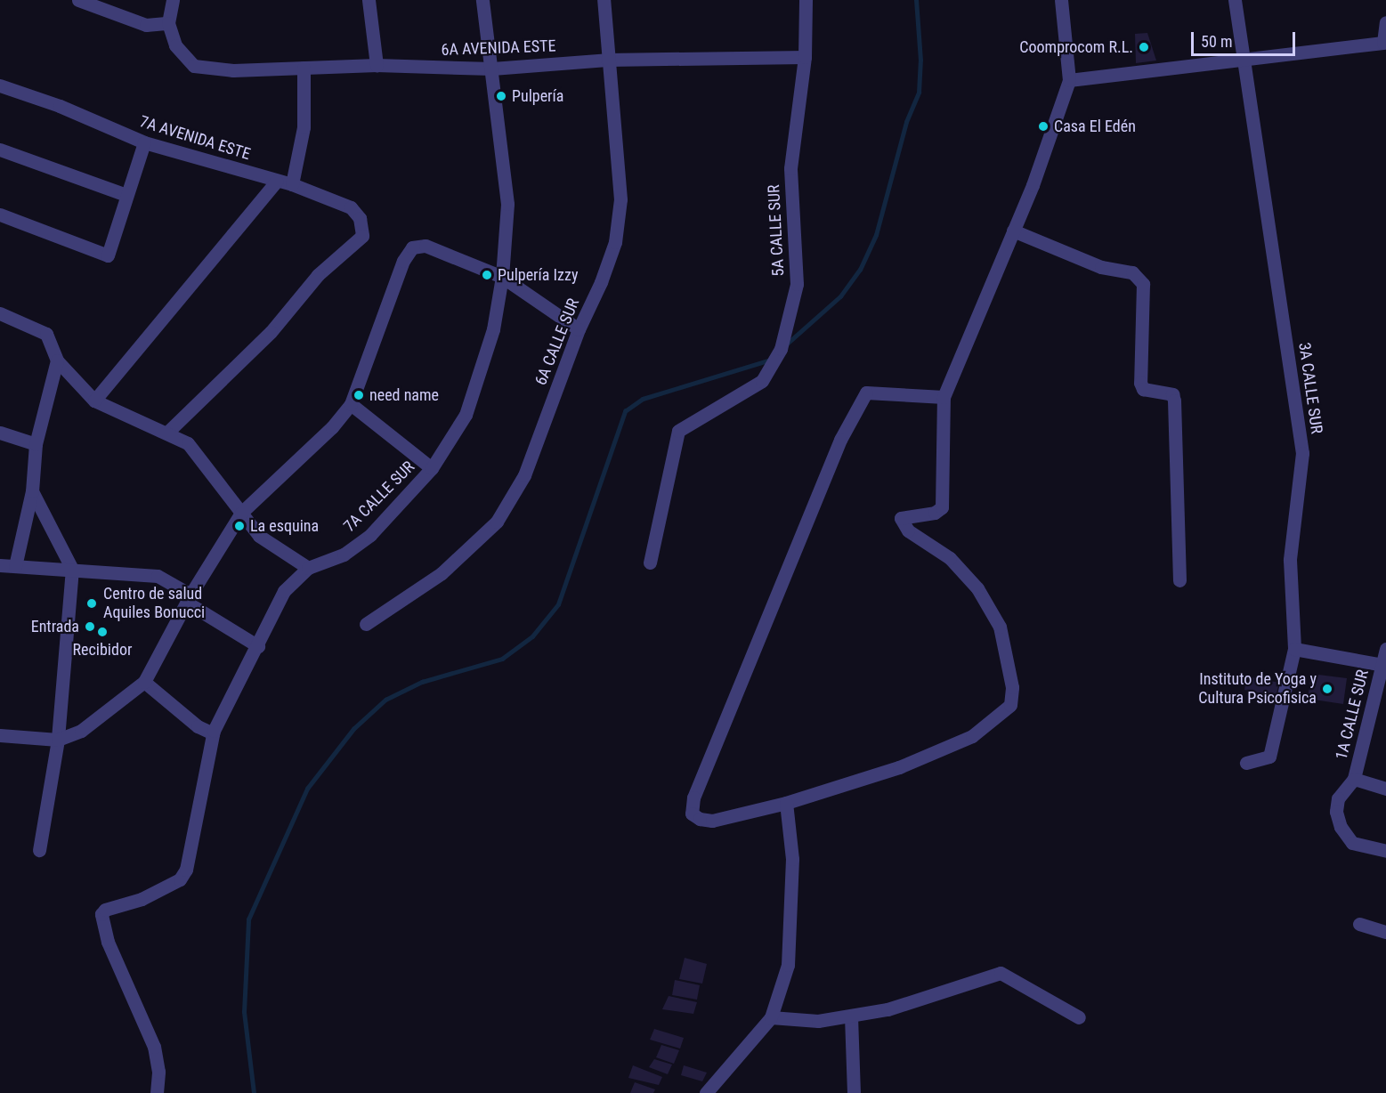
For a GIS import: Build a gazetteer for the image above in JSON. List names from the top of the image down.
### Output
{
  "streets": {
    "street": [
      "6A AVENIDA ESTE",
      "7A AVENIDA ESTE",
      "5A CALLE SUR",
      "6A CALLE SUR",
      "3A CALLE SUR",
      "7A CALLE SUR",
      "1A CALLE SUR"
    ]
  },
  "crossings": [
    ["6A AVENIDA ESTE", "5A CALLE SUR"],
    ["6A AVENIDA ESTE", "6A CALLE SUR"],
    ["6A AVENIDA ESTE", "7A CALLE SUR"]
  ],
  "places": [
    "Coomprocom R.L.",
    "Pulpería",
    "Casa El Edén",
    "Pulpería Izzy",
    "need name",
    "La esquina",
    "Centro de salud Aquiles Bonucci",
    "Entrada",
    "Recibidor",
    "Instituto de Yoga y Cultura Psicofisica"
  ],
  "scale_bar": "50 m"
}
